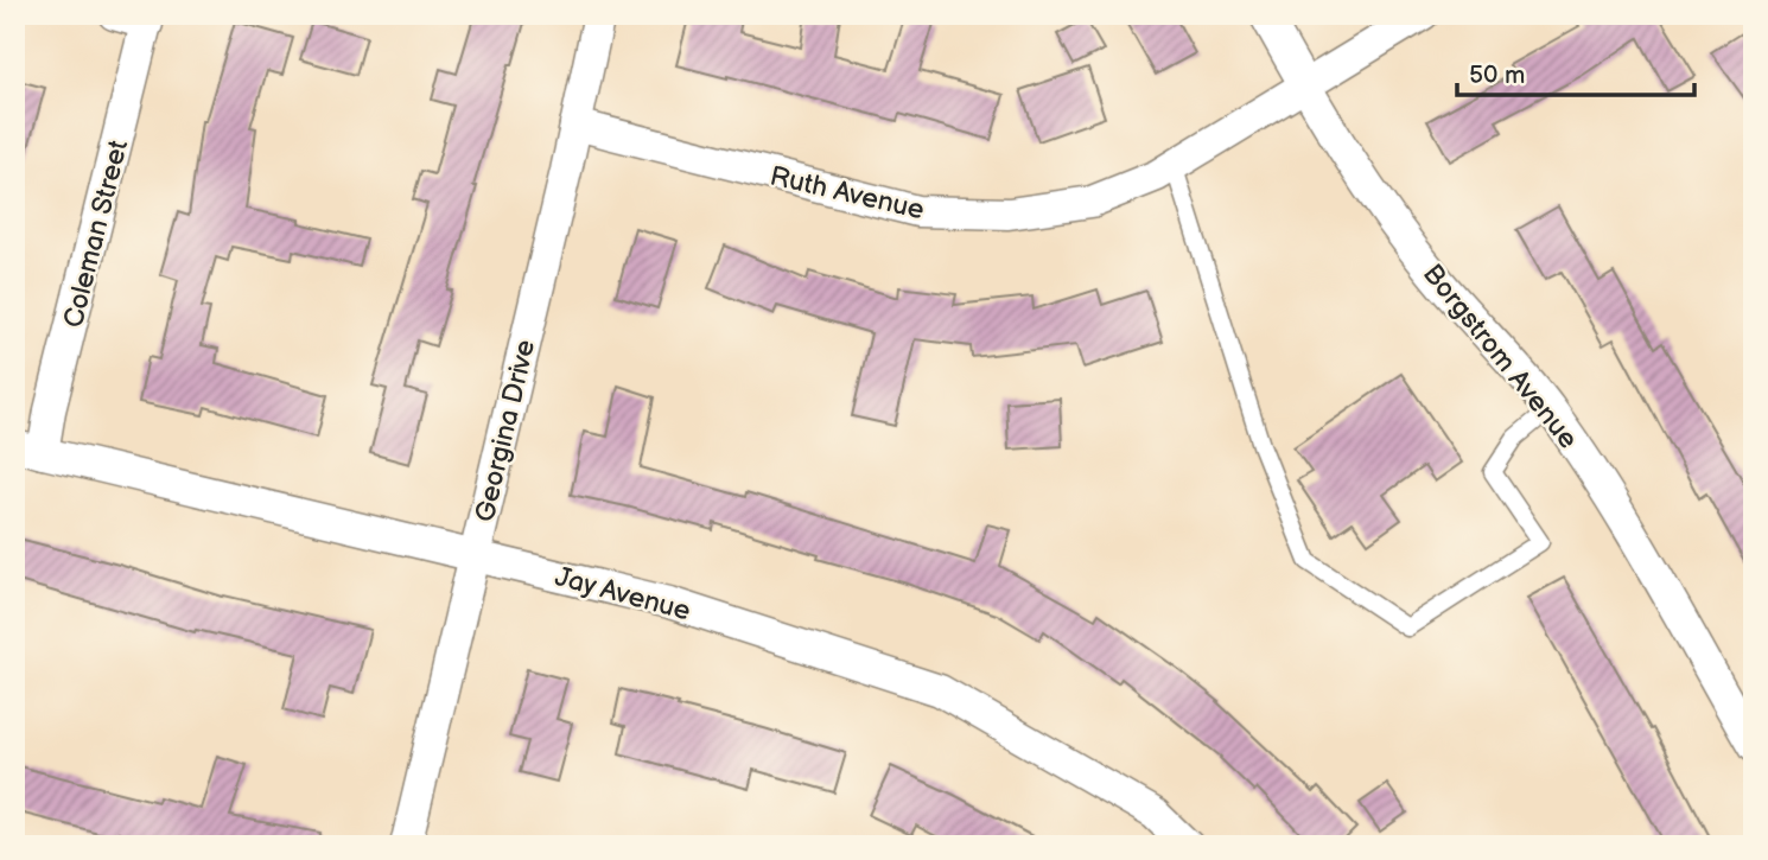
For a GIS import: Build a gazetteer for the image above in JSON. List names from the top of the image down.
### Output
{
  "streets": {
    "street": [
      "Ruth Avenue",
      "Coleman Street",
      "Borgstrom Avenue",
      "Georgina Drive",
      "Jay Avenue"
    ]
  },
  "crossings": [
    ["Ruth Avenue", "Borgstrom Avenue"],
    ["Ruth Avenue", "Georgina Drive"],
    ["Coleman Street", "Jay Avenue"],
    ["Georgina Drive", "Jay Avenue"]
  ],
  "scale_bar": "50 m"
}
